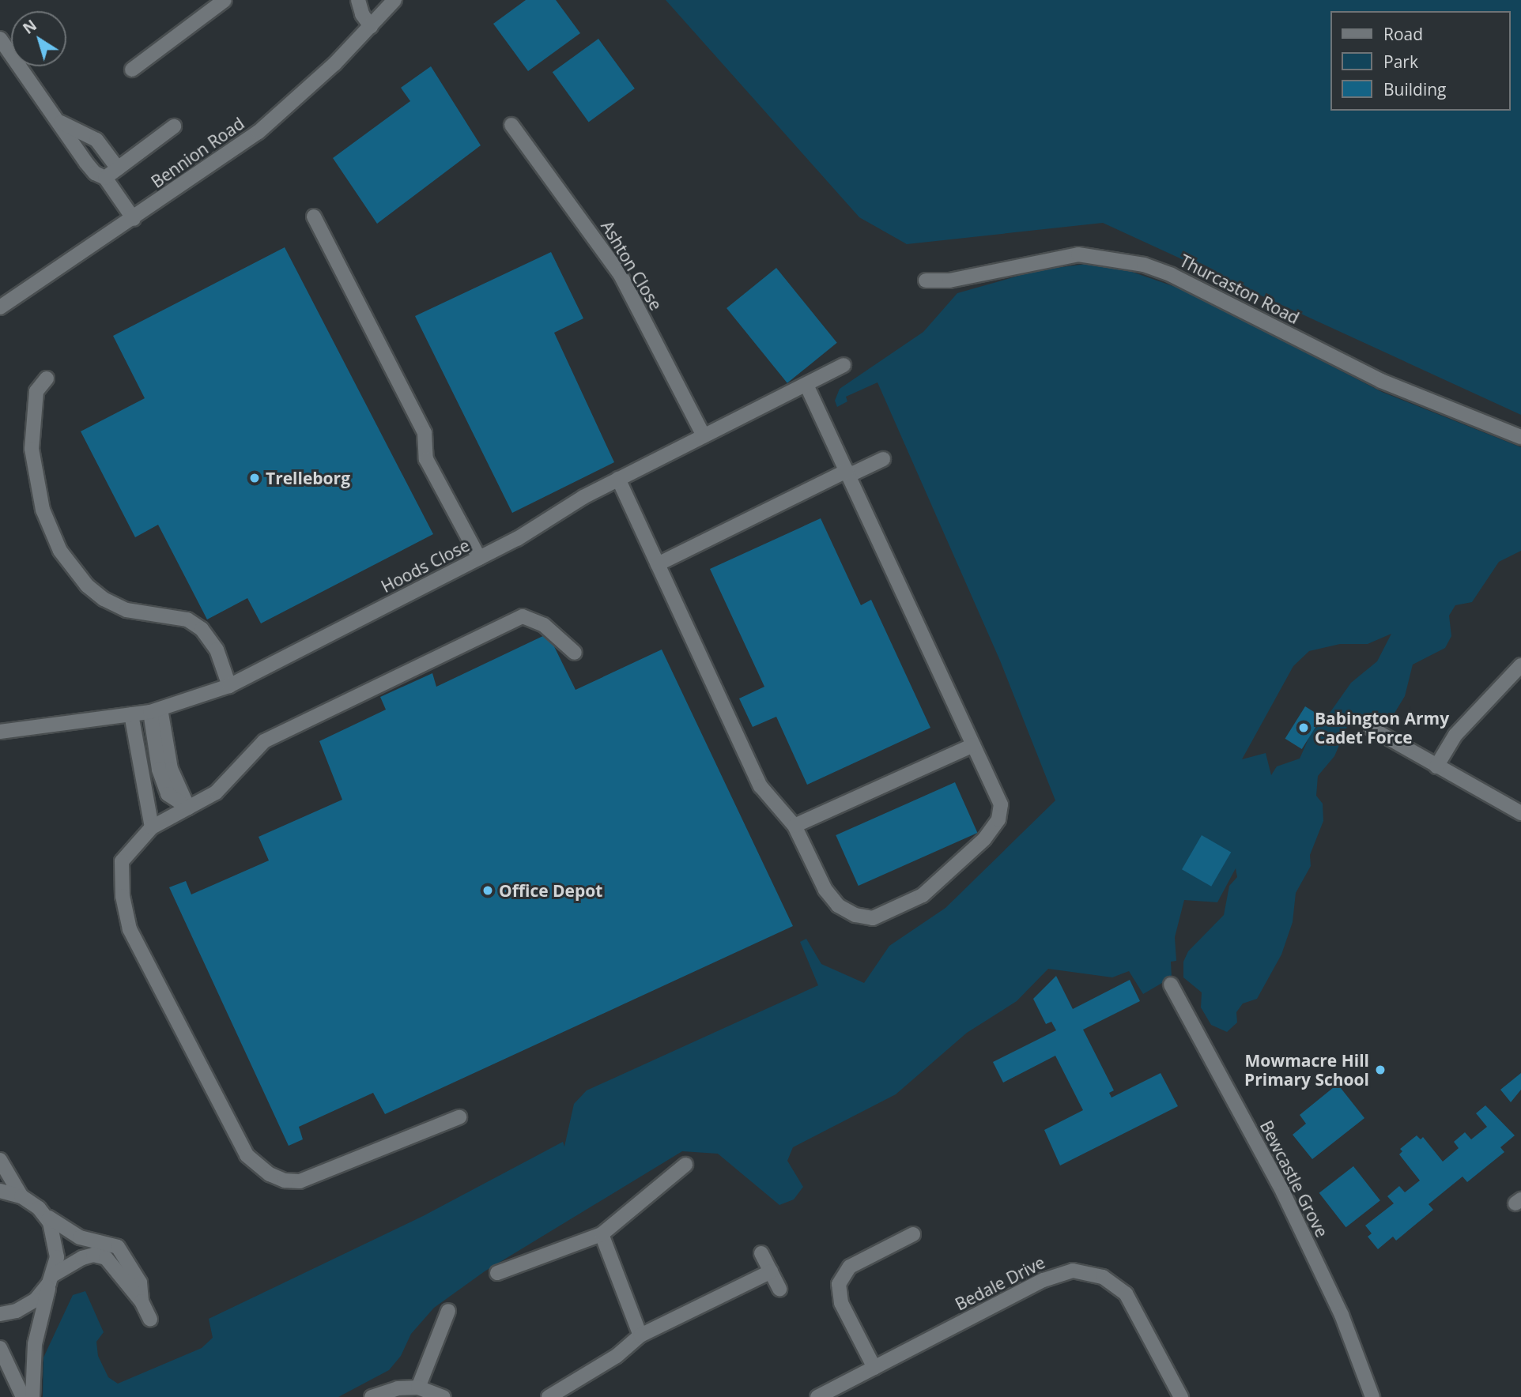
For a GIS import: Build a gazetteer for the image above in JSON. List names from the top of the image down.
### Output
{
  "streets": {
    "street": [
      "Bennion Road",
      "Ashton Close",
      "Thurcaston Road",
      "Hoods Close",
      "Bewcastle Grove",
      "Bedale Drive"
    ]
  },
  "crossings": [
    ["Ashton Close", "Hoods Close"]
  ],
  "places": [
    "Trelleborg",
    "Babington Army Cadet Force",
    "Office Depot",
    "Mowmacre Hill Primary School"
  ],
  "legend": ["Road", "Park", "Building"],
  "north": "top left"
}
